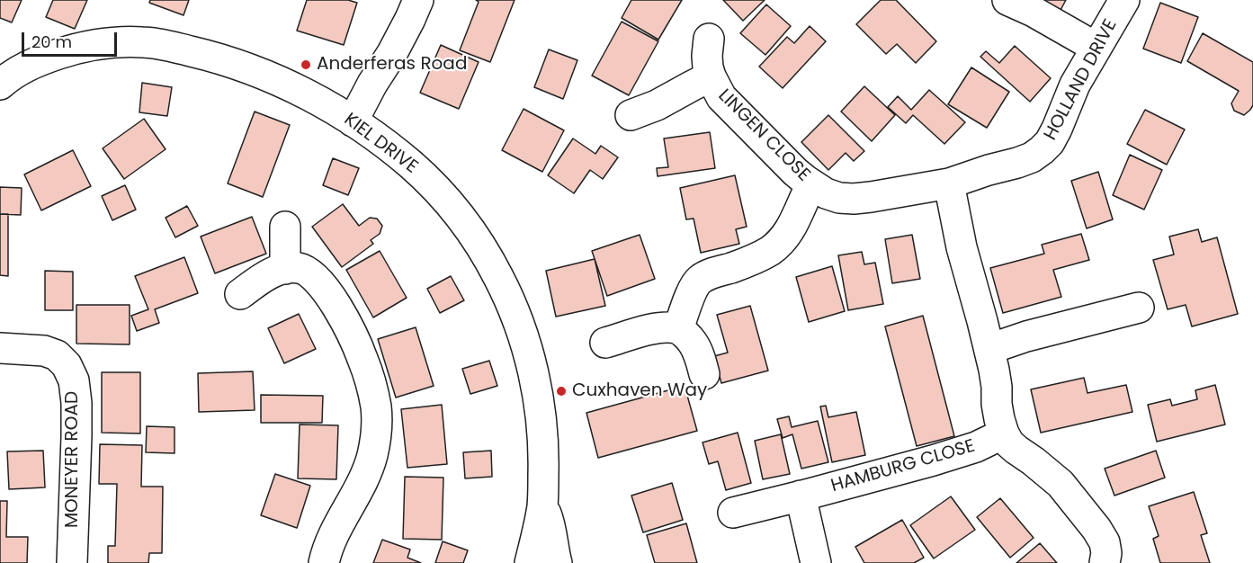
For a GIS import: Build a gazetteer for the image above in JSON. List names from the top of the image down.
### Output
{
  "streets": {
    "street": [
      "HOLLAND DRIVE",
      "LINGEN CLOSE",
      "KIEL DRIVE",
      "MONEYER ROAD",
      "HAMBURG CLOSE"
    ]
  },
  "crossings": [
    ["HOLLAND DRIVE", "LINGEN CLOSE"]
  ],
  "places": ["Anderferas Road", "Cuxhaven Way"],
  "scale_bar": "20 m"
}
